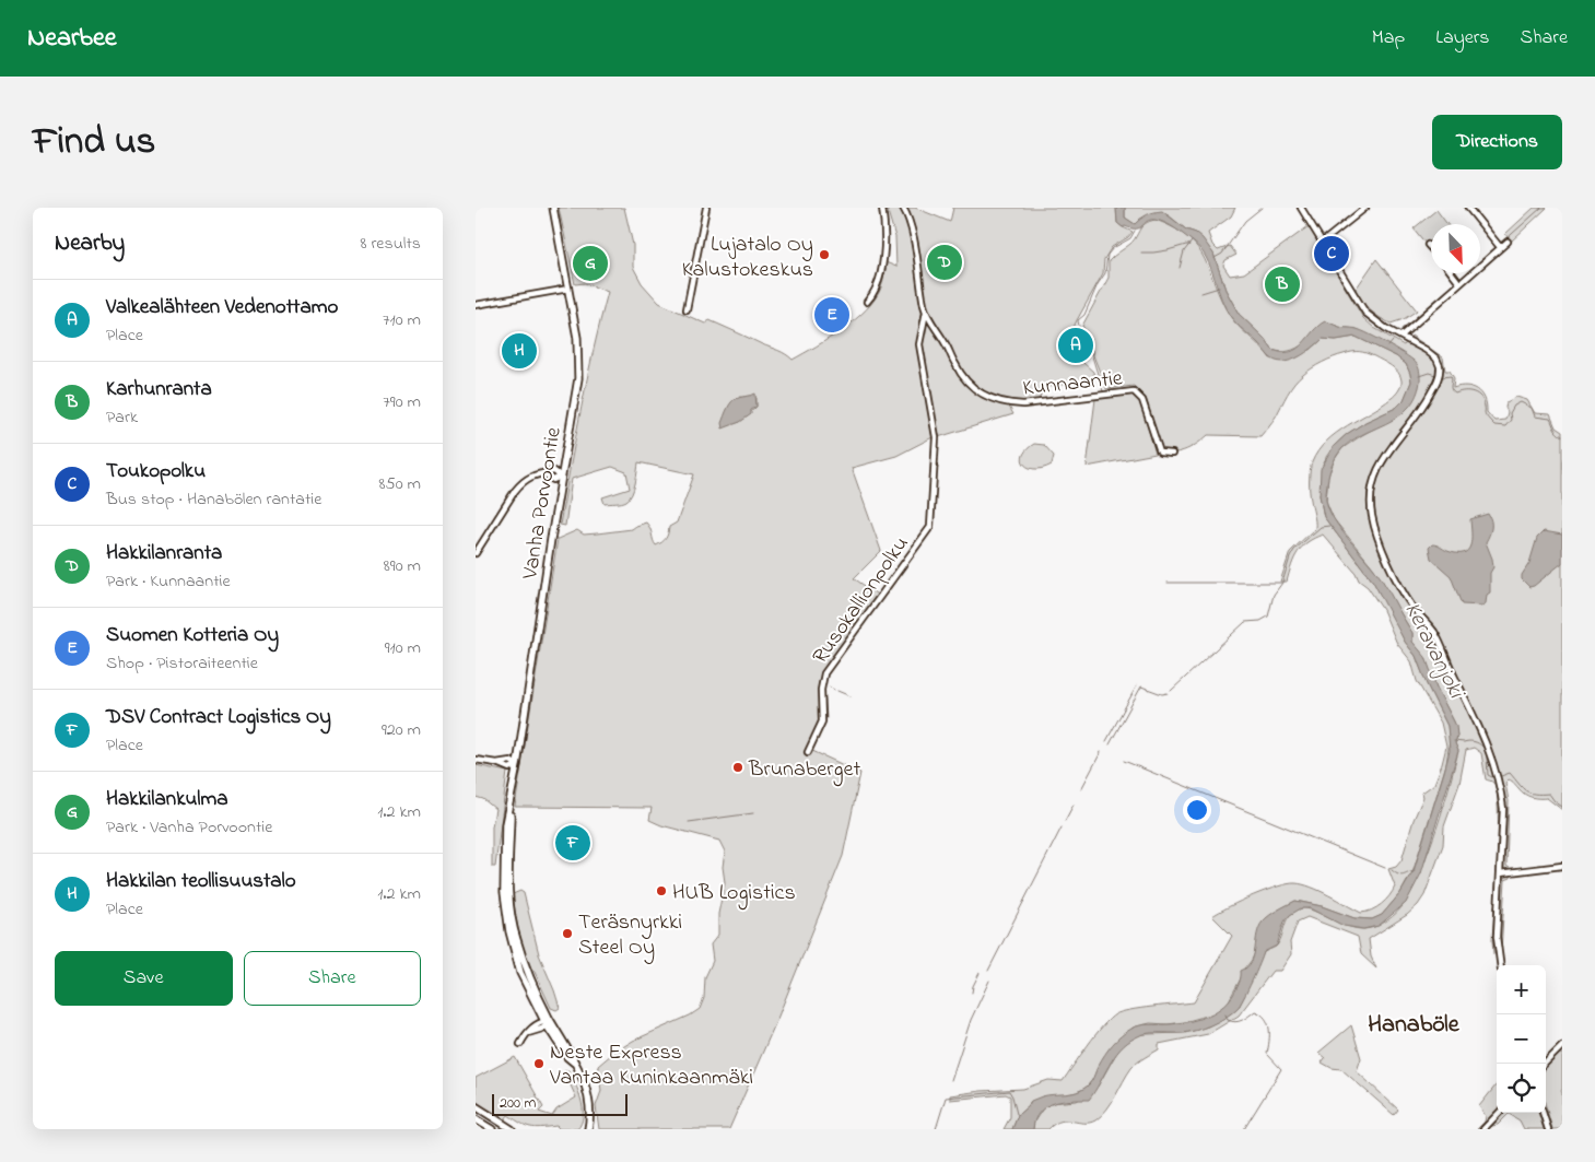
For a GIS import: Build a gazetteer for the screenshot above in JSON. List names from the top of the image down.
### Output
{
  "streets": {
    "main road": ["Vanha Porvoontie"],
    "street": ["Kunnaantie", "Rusokallionpolku"]
  },
  "crossings": [
    ["Kunnaantie", "Rusokallionpolku"]
  ],
  "districts": ["Hanaböle"],
  "water": ["Keravanjoki"],
  "places": [
    "Lujatalo Oy Kalustokeskus",
    "Brunaberget",
    "HUB Logistics",
    "Teräsnyrkki Steel Oy",
    "Neste Express Vantaa Kuninkaanmäki"
  ],
  "scale_bar": "200 m",
  "north": "bottom right",
  "page": {
    "header": "Nearbee",
    "nav": ["Map", "Layers", "Share"],
    "title": "Find us",
    "buttons": [
      "Directions",
      ["Save", "Share"]
    ],
    "heading": ["Nearby", "8 results"],
    "pins": [
      "C",
      "D",
      "G",
      "B",
      "E",
      "A",
      "H",
      "F"
    ],
    "list": [
      {
        "mark": "A",
        "name": "Valkealähteen Vedenottamo",
        "note": "Place",
        "value": "710 m"
      },
      {
        "mark": "B",
        "name": "Karhunranta",
        "note": "Park",
        "value": "790 m"
      },
      {
        "mark": "C",
        "name": "Toukopolku",
        "note": "Bus stop · Hanabölen rantatie",
        "value": "850 m"
      },
      {
        "mark": "D",
        "name": "Hakkilanranta",
        "note": "Park · Kunnaantie",
        "value": "890 m"
      },
      {
        "mark": "E",
        "name": "Suomen Kotteria Oy",
        "note": "Shop · Pistoraiteentie",
        "value": "910 m"
      },
      {
        "mark": "F",
        "name": "DSV Contract Logistics Oy",
        "note": "Place",
        "value": "920 m"
      },
      {
        "mark": "G",
        "name": "Hakkilankulma",
        "note": "Park · Vanha Porvoontie",
        "value": "1.2 km"
      },
      {
        "mark": "H",
        "name": "Hakkilan teollisuustalo",
        "note": "Place",
        "value": "1.2 km"
      }
    ],
    "map_buttons": ["+", "−"],
    "scale": "200 m"
  }
}
